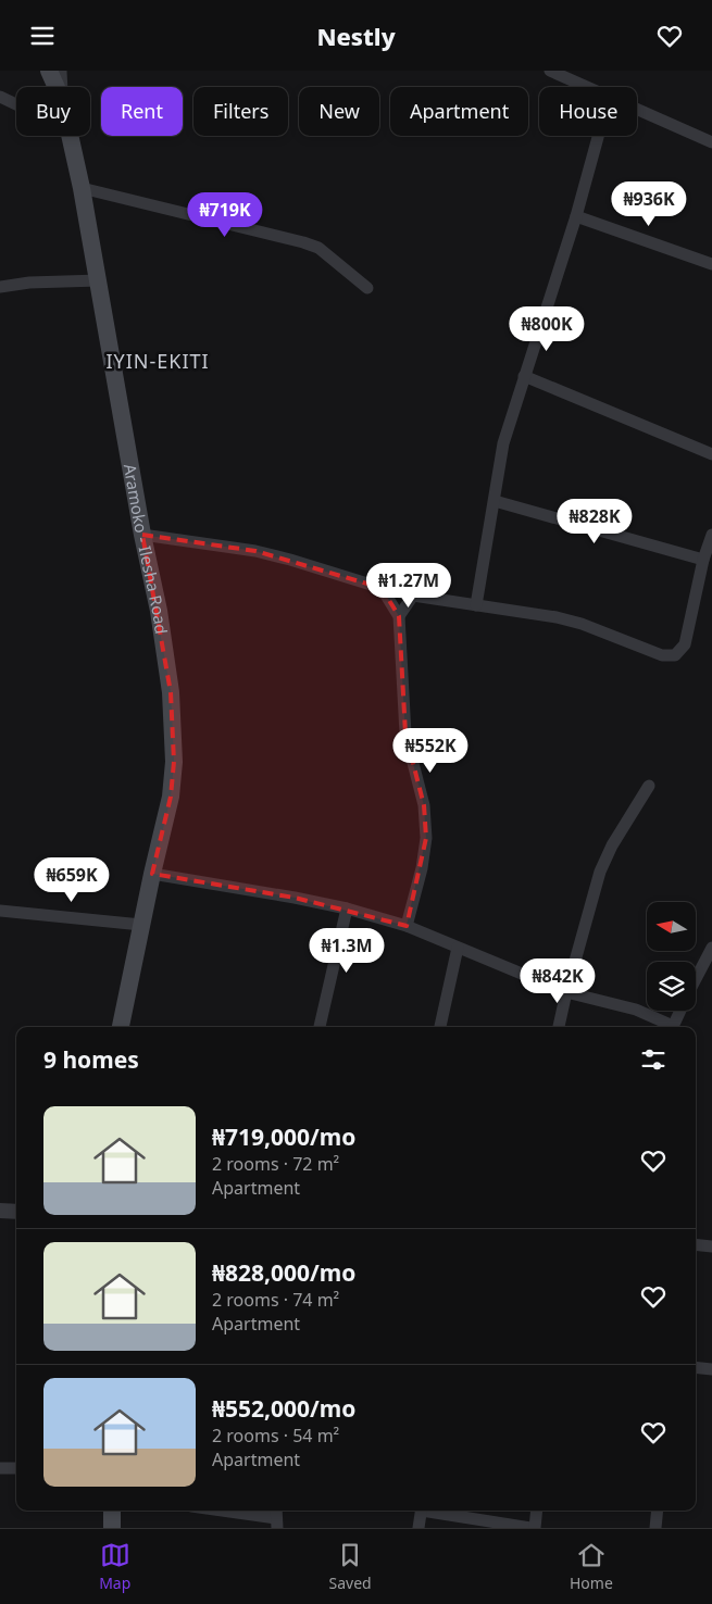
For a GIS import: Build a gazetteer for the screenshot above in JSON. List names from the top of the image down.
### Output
{
  "streets": {
    "main road": ["Aramoko - Ilesha Road"]
  },
  "districts": ["IYIN-EKITI"],
  "north": "left",
  "page": {
    "header": "Nestly",
    "chip": [
      "Buy",
      "Rent",
      "Filters",
      "New",
      "Apartment",
      "House"
    ],
    "price": [
      "₦936K",
      "₦719K",
      "₦800K",
      "₦828K",
      "₦1.27M",
      "₦552K",
      "₦659K",
      "₦1.3M",
      "₦842K"
    ],
    "heading": "9 homes",
    "list": [
      {
        "name": "₦719,000/mo",
        "note": "2 rooms · 72 m² · Apartment"
      },
      {
        "name": "₦828,000/mo",
        "note": "2 rooms · 74 m² · Apartment"
      },
      {
        "name": "₦552,000/mo",
        "note": "2 rooms · 54 m² · Apartment"
      }
    ],
    "tabs": ["Map", "Saved", "Home"]
  }
}
